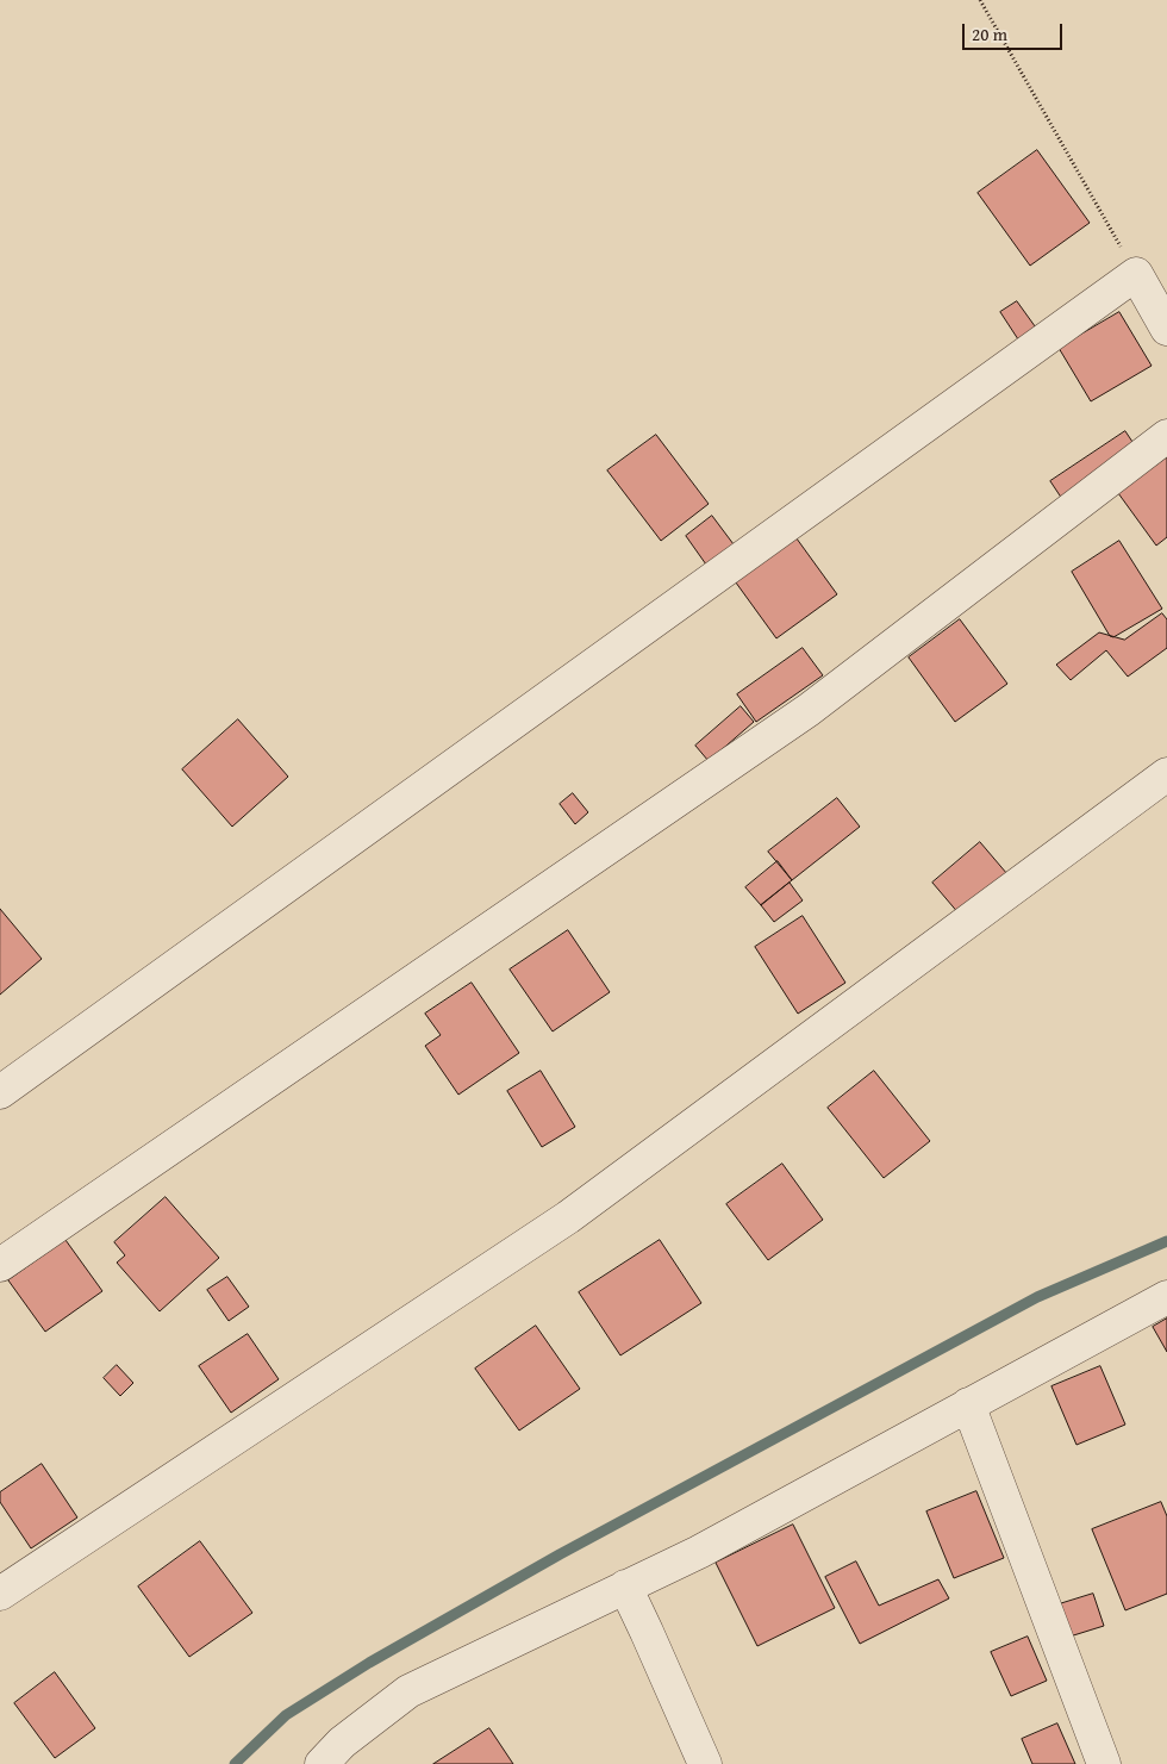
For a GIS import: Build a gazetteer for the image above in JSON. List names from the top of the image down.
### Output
{
  "scale_bar": "20 m"
}
